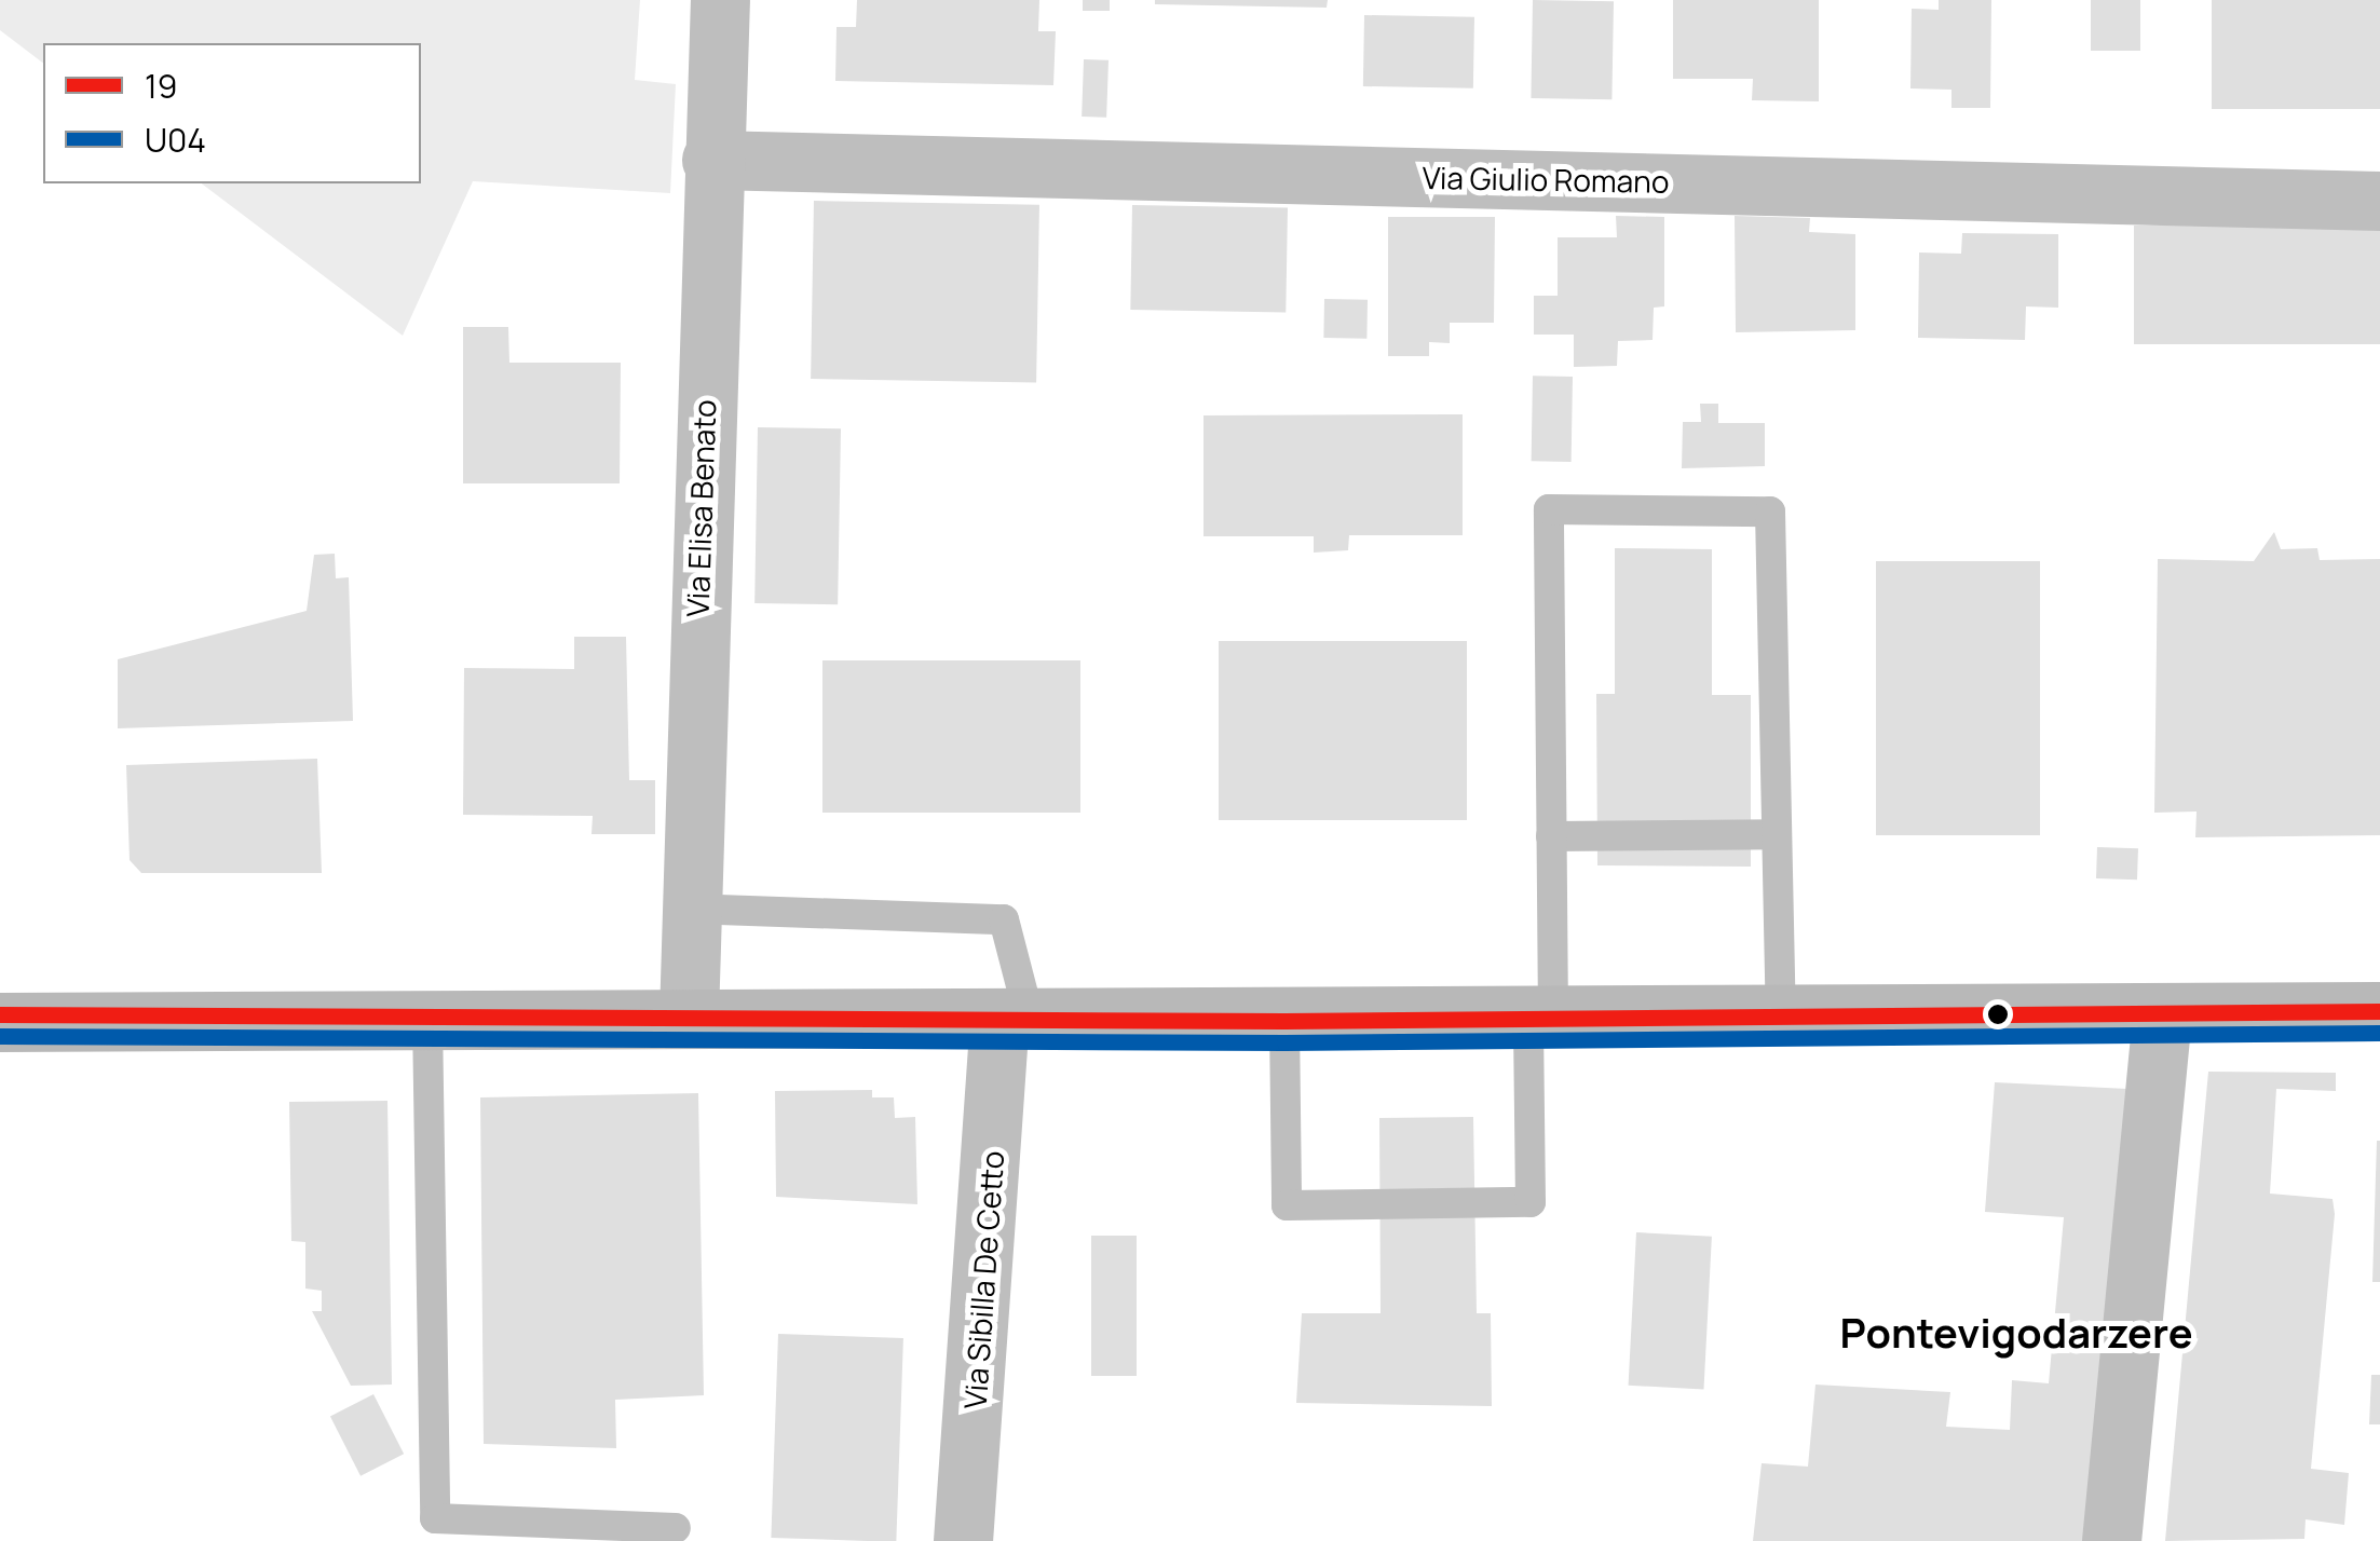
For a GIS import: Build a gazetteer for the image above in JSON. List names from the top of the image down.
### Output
{
  "streets": {
    "street": ["Via Giulio Romano", "Via Elisa Benato", "Via Sibilla De Cetto"]
  },
  "crossings": [
    ["Via Giulio Romano", "Via Elisa Benato"]
  ],
  "districts": ["Pontevigodarzere"],
  "lines": ["transit line 19", "transit line U04"],
  "legend": ["19", "U04"]
}
